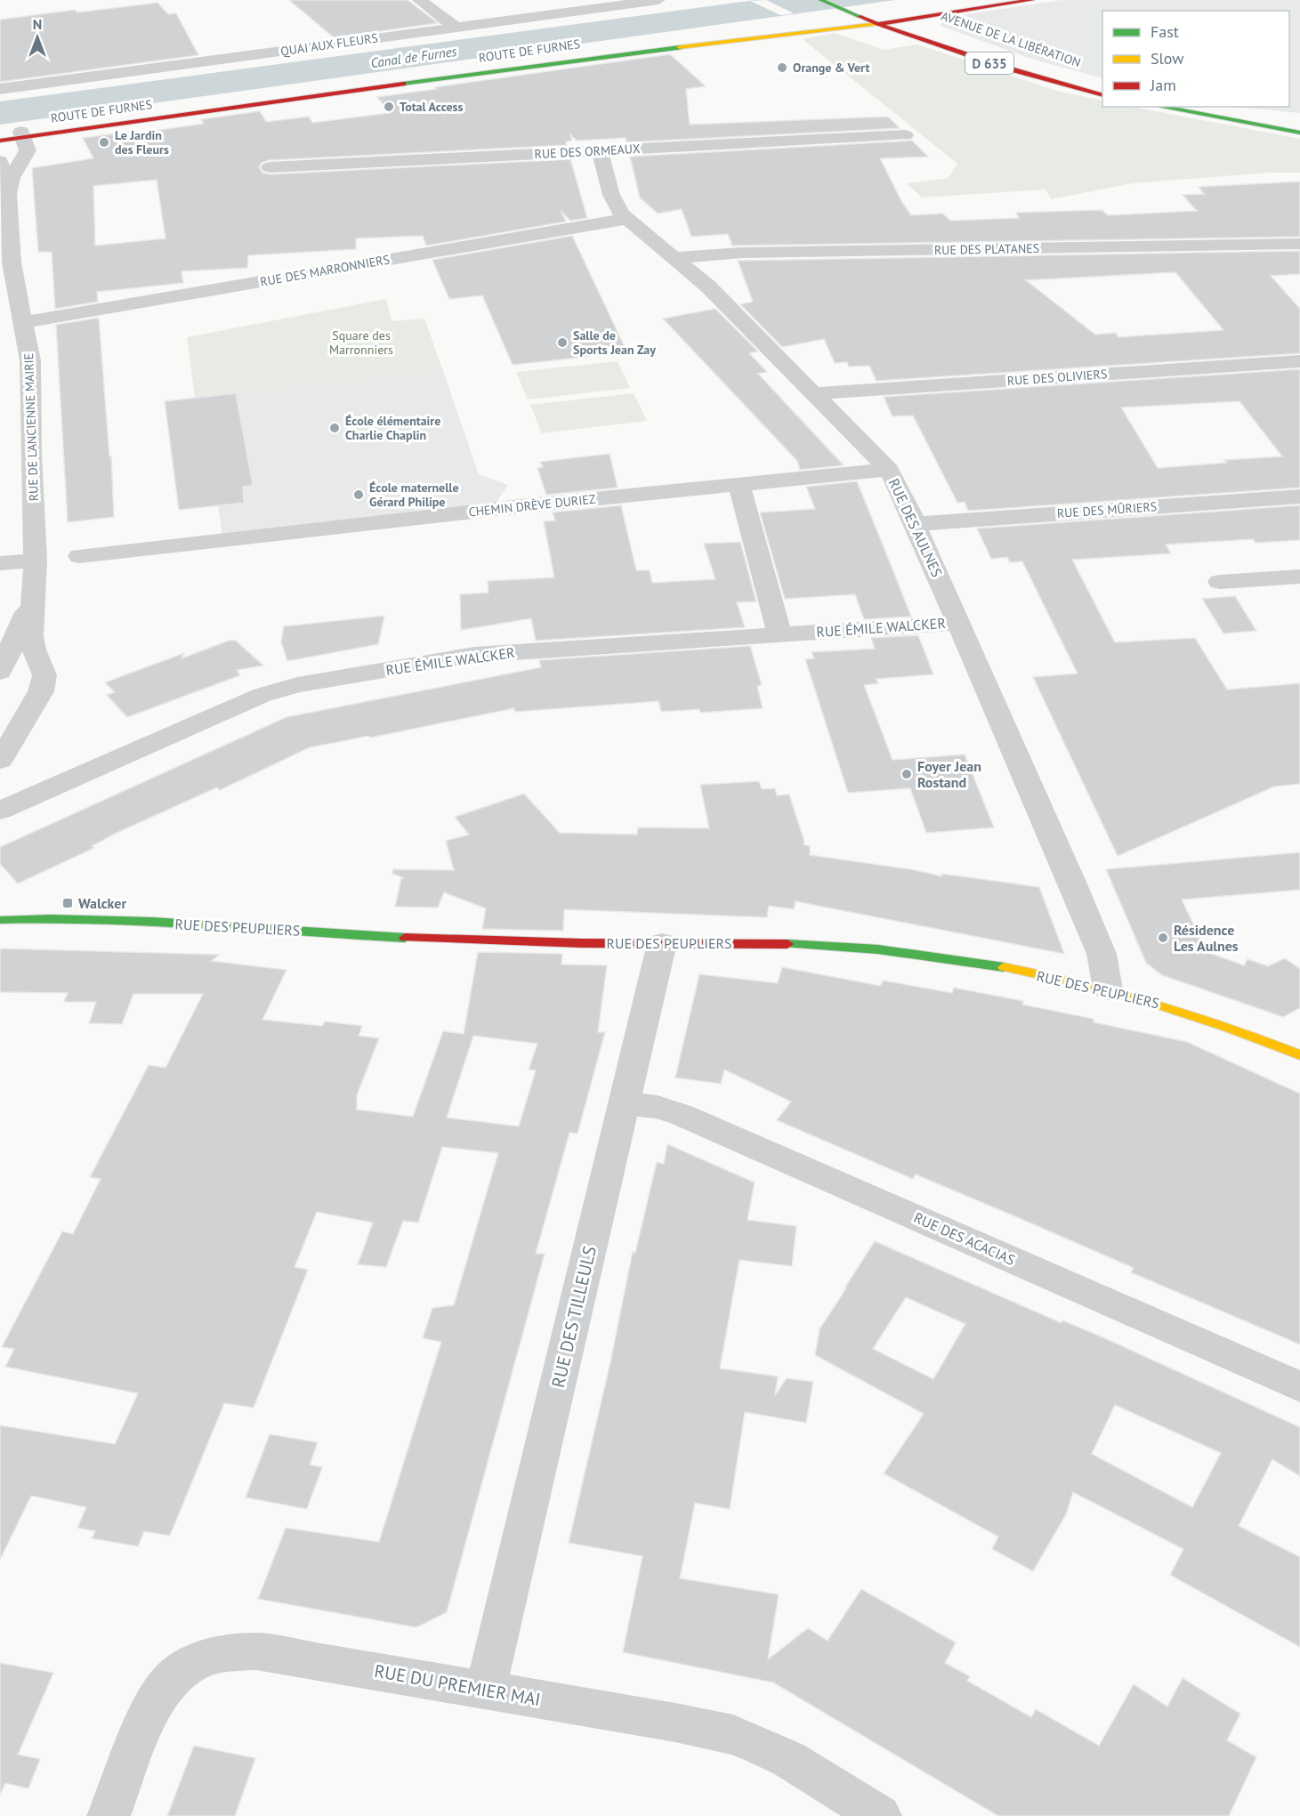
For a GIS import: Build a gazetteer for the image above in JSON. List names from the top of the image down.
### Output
{
  "streets": {
    "main road": [
      "AVENUE DE LA LIBÉRATION",
      "ROUTE DE FURNES",
      "D 635",
      "RUE DES PEUPLIERS"
    ],
    "street": [
      "QUAI AUX FLEURS",
      "RUE DES ORMEAUX",
      "RUE DES PLATANES",
      "RUE DES MARRONNIERS",
      "RUE DES OLIVIERS",
      "RUE DE L'ANCIENNE MAIRIE",
      "CHEMIN DRÈVE DURIEZ",
      "RUE DES MÛRIERS",
      "RUE DES AULNES",
      "RUE ÉMILE WALCKER",
      "RUE DES ACACIAS",
      "RUE DES TILLEULS",
      "RUE DU PREMIER MAI"
    ]
  },
  "crossings": [
    ["AVENUE DE LA LIBÉRATION", "ROUTE DE FURNES"],
    ["AVENUE DE LA LIBÉRATION", "D 635"],
    ["ROUTE DE FURNES", "D 635"],
    ["ROUTE DE FURNES", "RUE DE L'ANCIENNE MAIRIE"],
    ["RUE DES ORMEAUX", "RUE DES AULNES"],
    ["RUE DES PLATANES", "RUE DES AULNES"],
    ["RUE DES MARRONNIERS", "RUE DE L'ANCIENNE MAIRIE"],
    ["RUE DES MARRONNIERS", "RUE DES AULNES"],
    ["RUE DES OLIVIERS", "RUE DES AULNES"],
    ["CHEMIN DRÈVE DURIEZ", "RUE DES AULNES"],
    ["RUE DES MÛRIERS", "RUE DES AULNES"],
    ["RUE DES AULNES", "RUE ÉMILE WALCKER"],
    ["RUE DES AULNES", "RUE DES PEUPLIERS"],
    ["RUE DES PEUPLIERS", "RUE DES TILLEULS"],
    ["RUE DES ACACIAS", "RUE DES TILLEULS"],
    ["RUE DES TILLEULS", "RUE DU PREMIER MAI"]
  ],
  "water": ["Canal de Furnes"],
  "parks": ["Square des Marronniers"],
  "places": {
    "other": [
      "Orange & Vert",
      "Total Access",
      "Le Jardin des Fleurs",
      "Salle de Sports Jean Zay",
      "École élémentaire Charlie Chaplin",
      "École maternelle Gérard Philipe",
      "Foyer Jean Rostand",
      "Résidence Les Aulnes"
    ],
    "transit": ["Walcker"]
  },
  "legend": ["Fast", "Slow", "Jam"],
  "north": "top"
}
